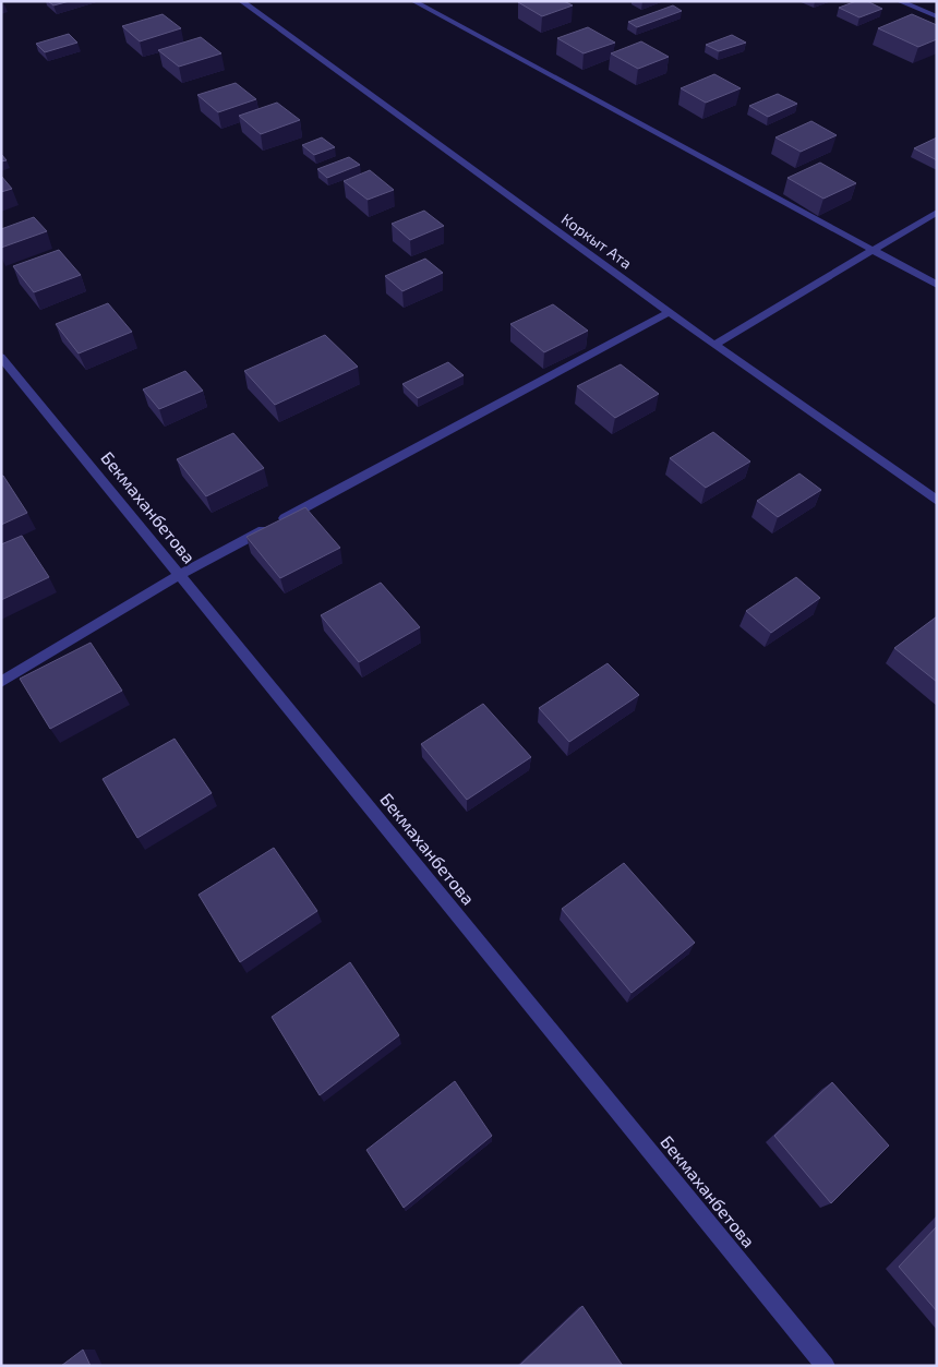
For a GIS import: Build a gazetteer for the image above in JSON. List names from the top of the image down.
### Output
{
  "streets": {
    "street": ["Коркыт Ата", "Бекмаханбетова"]
  }
}
